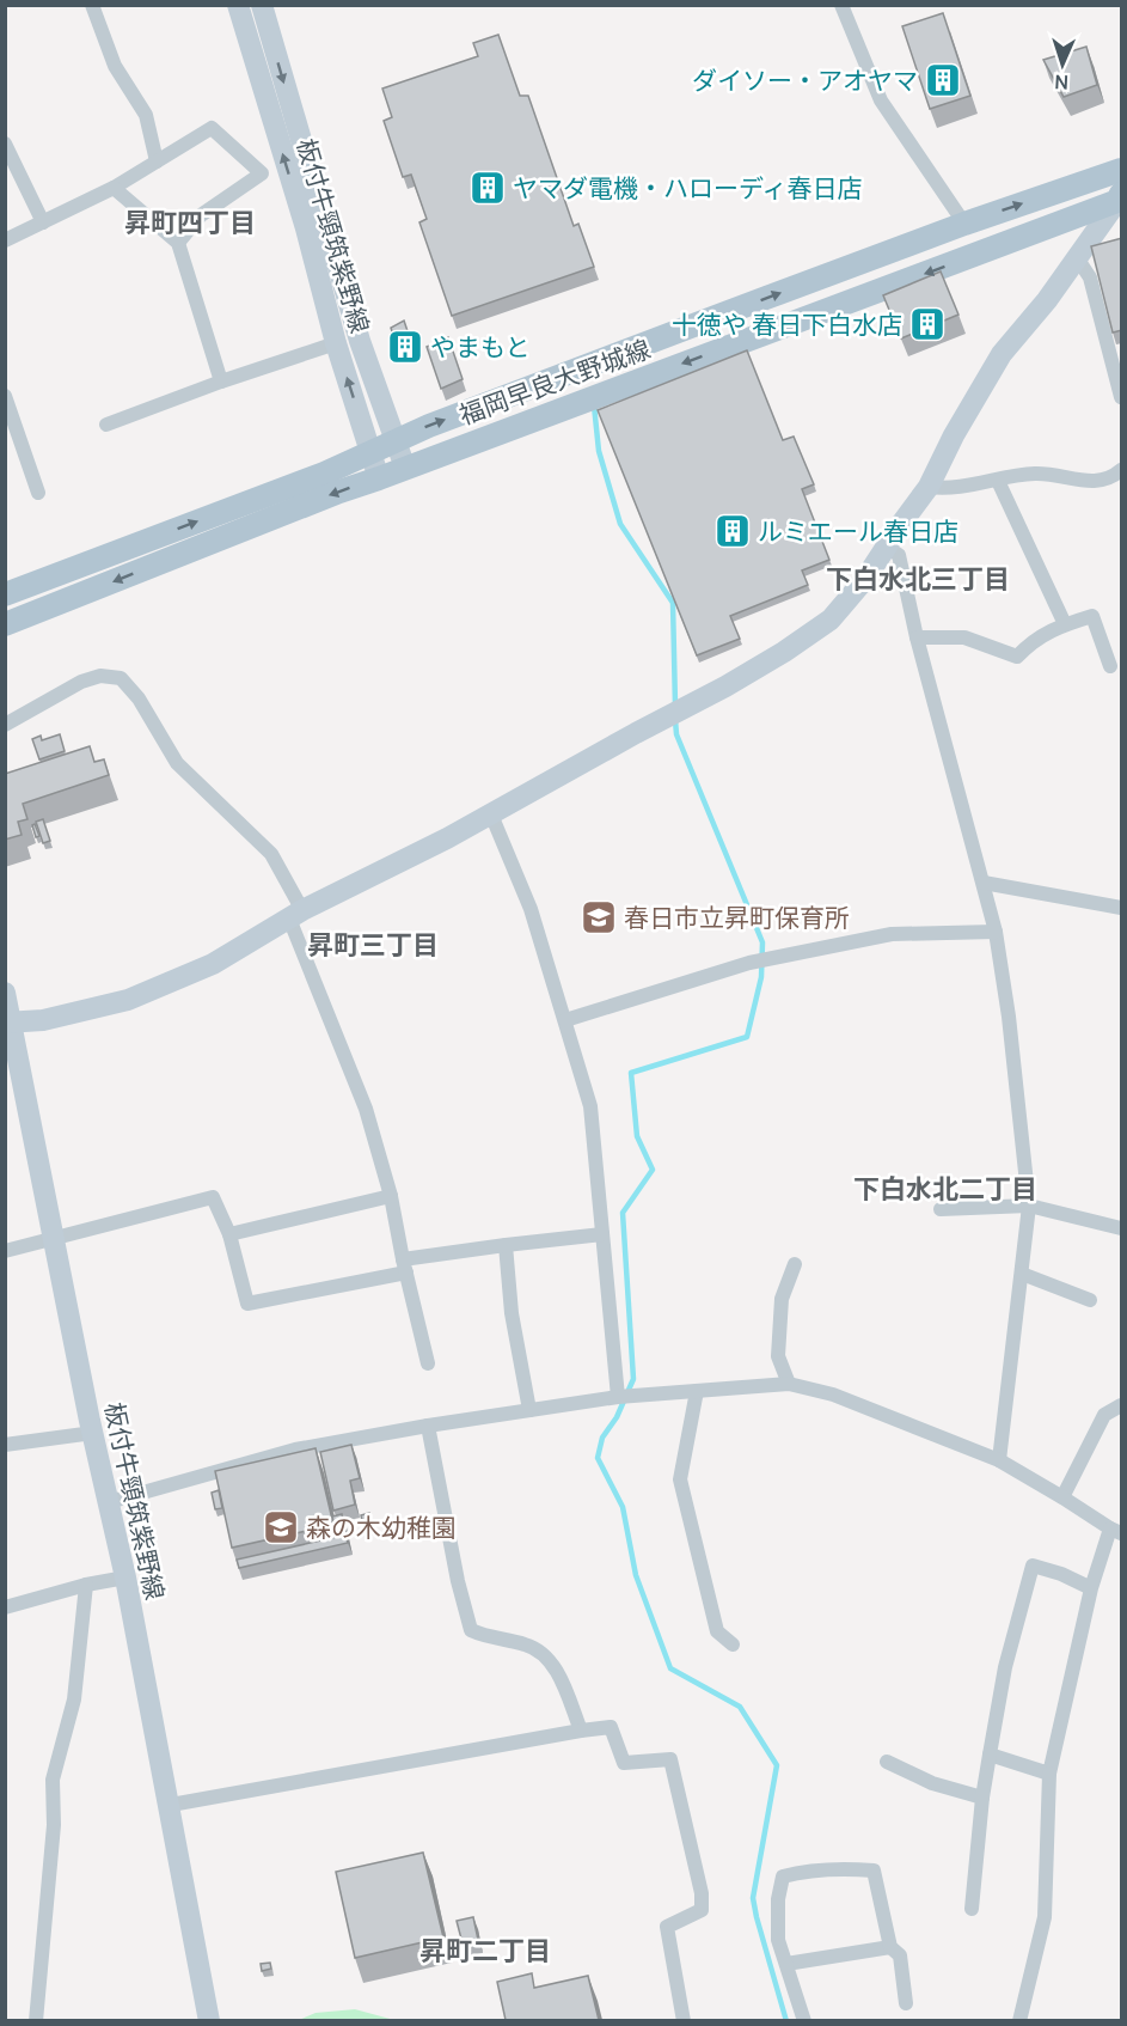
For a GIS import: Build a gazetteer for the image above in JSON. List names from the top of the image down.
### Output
{
  "streets": {
    "main road": ["板付牛頸筑紫野線", "福岡早良大野城線"]
  },
  "crossings": [
    ["板付牛頸筑紫野線", "福岡早良大野城線"]
  ],
  "districts": [
    "昇町四丁目",
    "下白水北三丁目",
    "昇町三丁目",
    "下白水北二丁目",
    "昇町二丁目"
  ],
  "places": {
    "building": [
      "ダイソー・アオヤマ",
      "ヤマダ電機・ハローディ春日店",
      "十徳や 春日下白水店",
      "やまもと",
      "ルミエール春日店"
    ],
    "school or university": ["春日市立昇町保育所", "森の木幼稚園"]
  },
  "north": "bottom"
}
